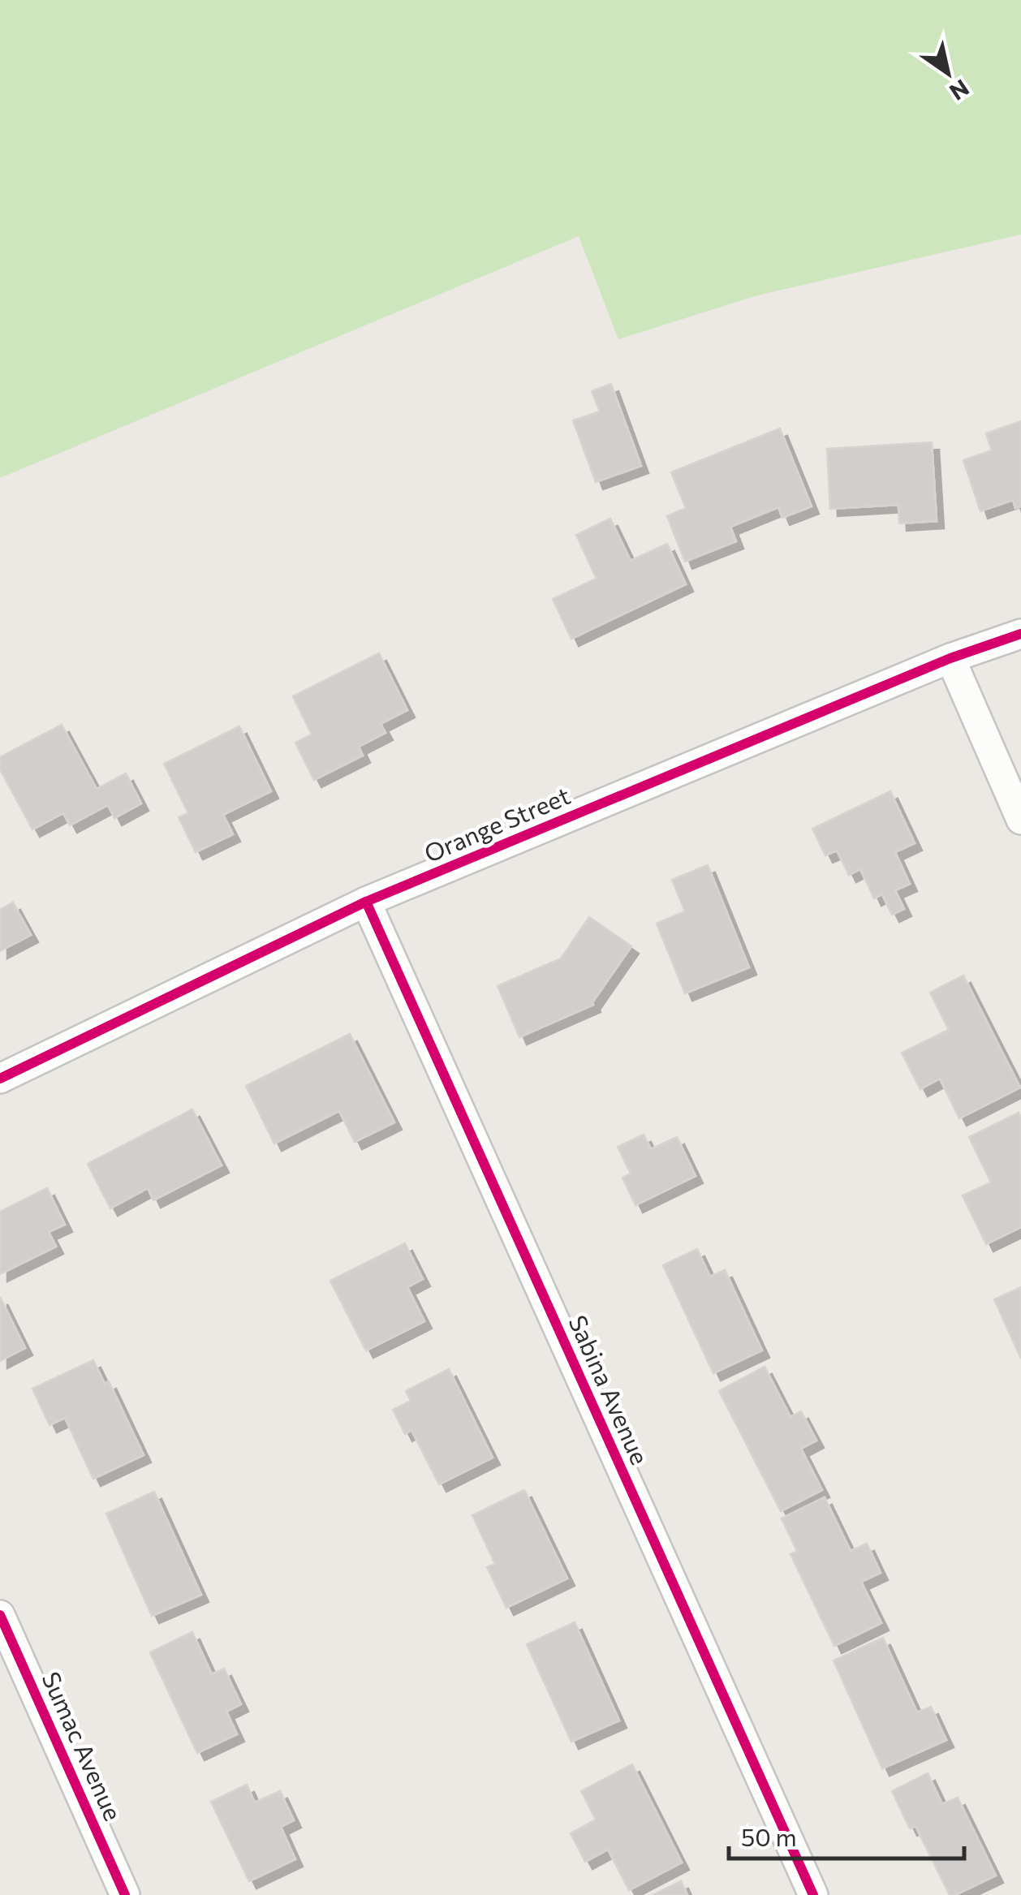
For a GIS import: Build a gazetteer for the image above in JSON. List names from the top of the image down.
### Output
{
  "streets": {
    "street": ["Orange Street", "Sabina Avenue", "Sumac Avenue"]
  },
  "crossings": [
    ["Orange Street", "Sabina Avenue"]
  ],
  "scale_bar": "50 m",
  "north": "bottom right"
}
